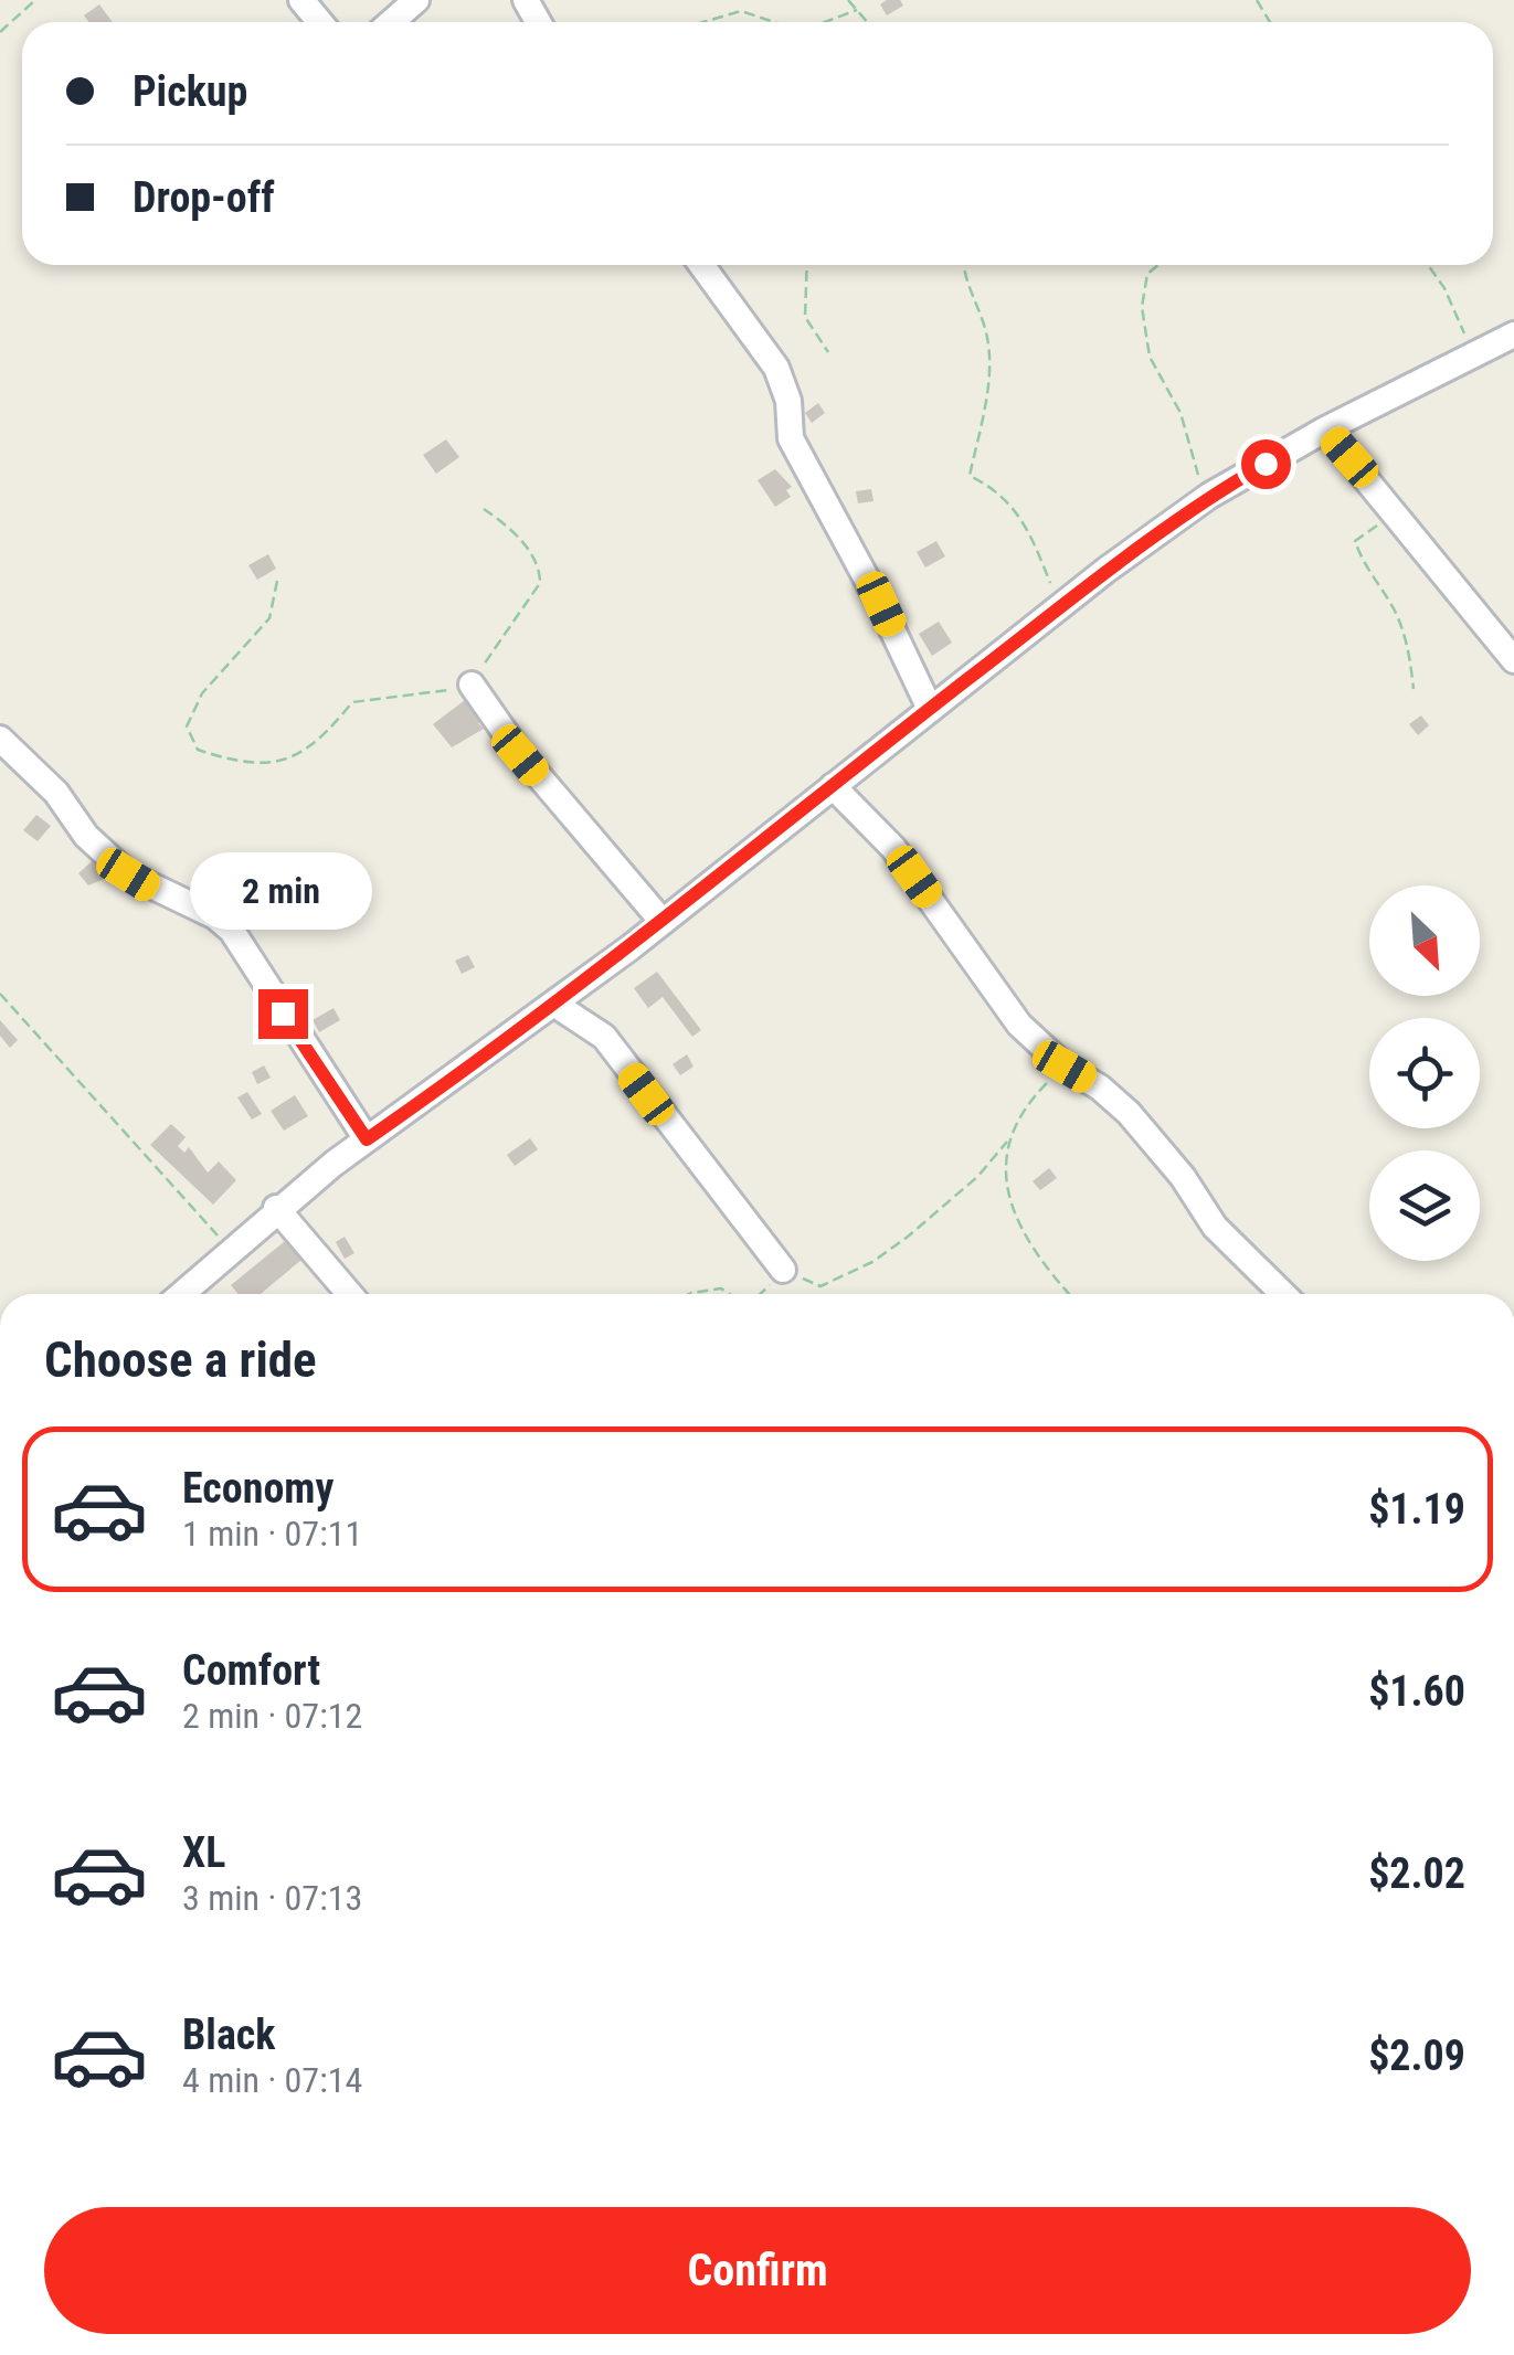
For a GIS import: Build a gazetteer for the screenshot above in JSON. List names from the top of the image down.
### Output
{
  "north": "bottom right",
  "page": {
    "banner": ["Pickup", "Drop-off"],
    "bubble": "2 min",
    "heading": "Choose a ride",
    "list": [
      {
        "name": "Economy",
        "note": "1 min · 07:11",
        "value": "$1.19"
      },
      {
        "name": "Comfort",
        "note": "2 min · 07:12",
        "value": "$1.60"
      },
      {
        "name": "XL",
        "note": "3 min · 07:13",
        "value": "$2.02"
      },
      {
        "name": "Black",
        "note": "4 min · 07:14",
        "value": "$2.09"
      }
    ],
    "buttons": "Confirm"
  }
}
